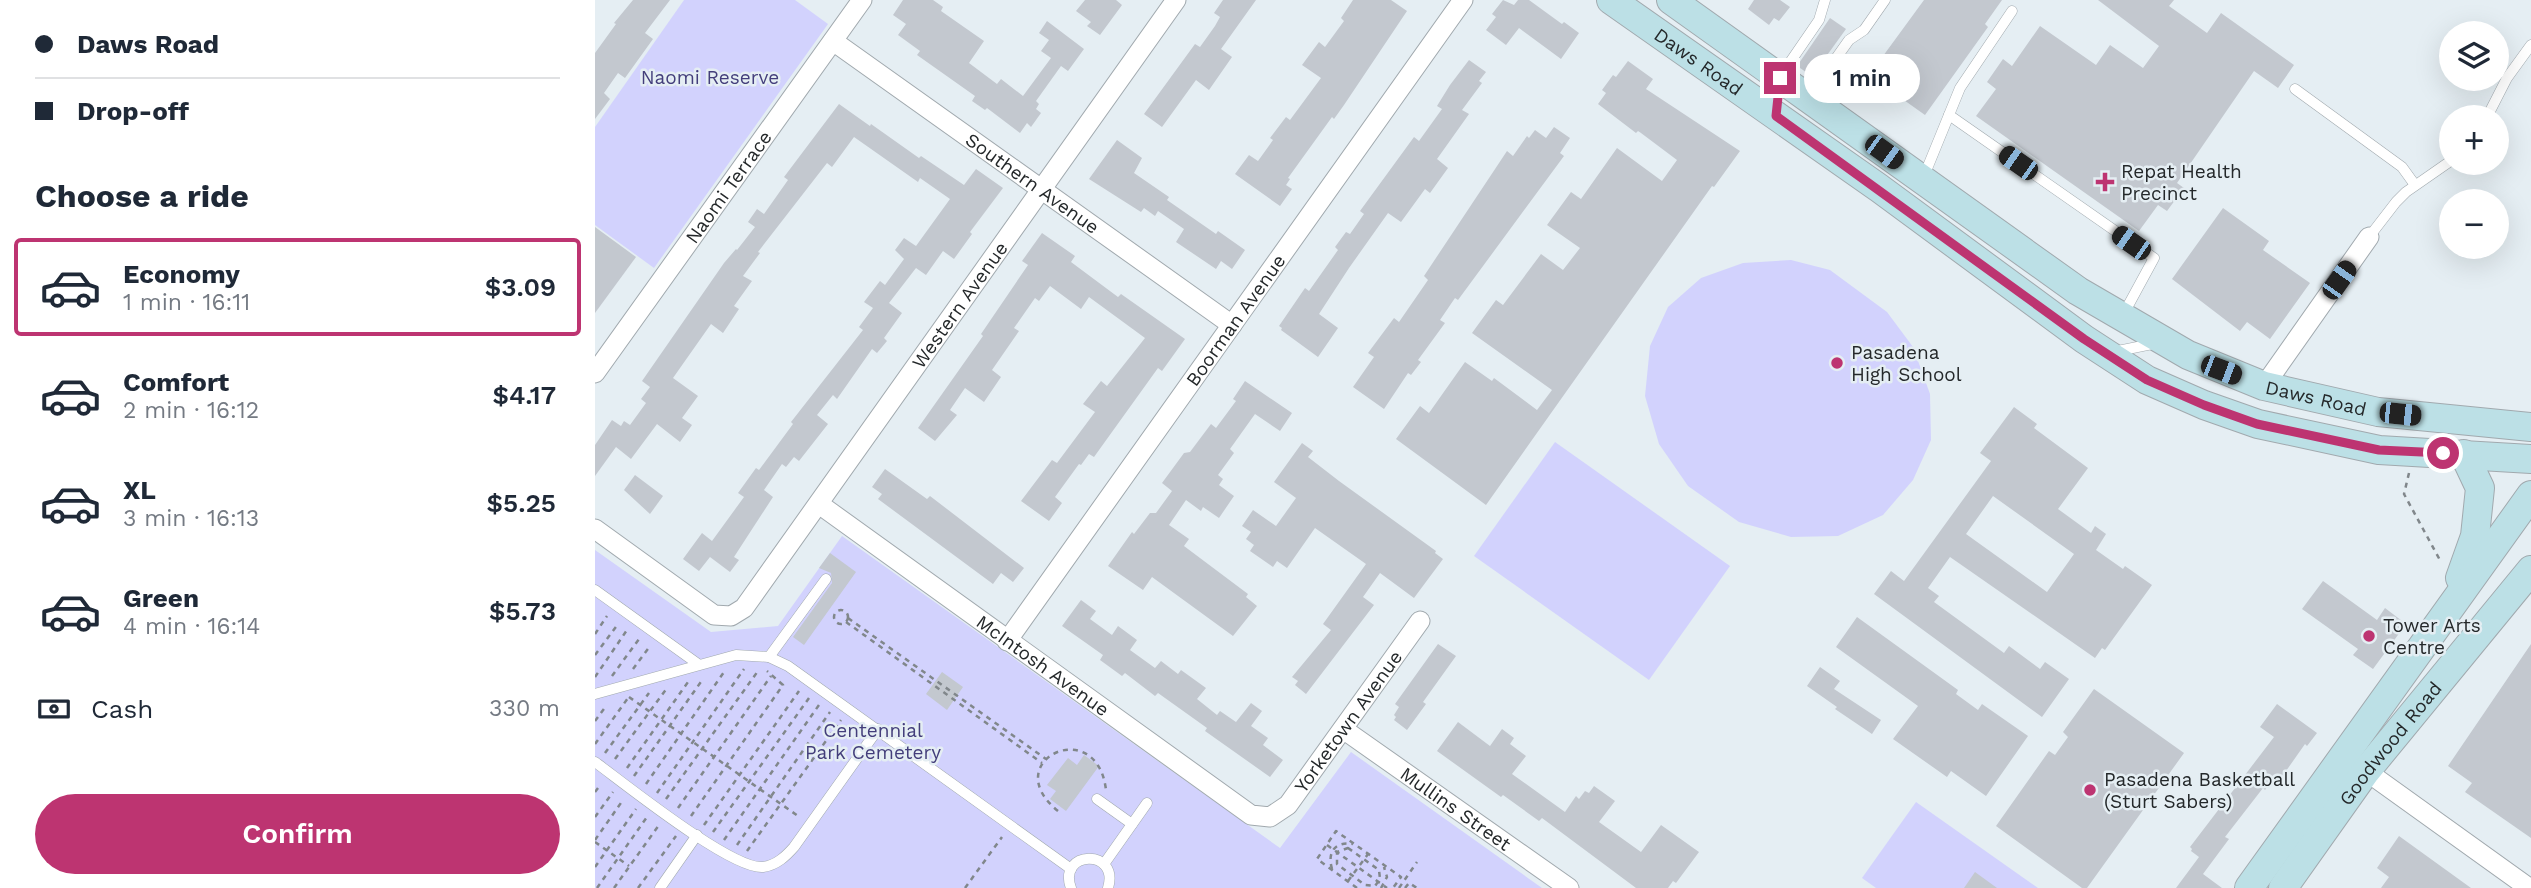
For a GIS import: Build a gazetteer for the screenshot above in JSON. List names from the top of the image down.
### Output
{
  "streets": {
    "main road": ["Daws Road", "Goodwood Road"],
    "street": [
      "Southern Avenue",
      "Naomi Terrace",
      "Western Avenue",
      "Boorman Avenue",
      "McIntosh Avenue",
      "Yorketown Avenue",
      "Mullins Street"
    ]
  },
  "crossings": [
    ["Southern Avenue", "Naomi Terrace"],
    ["Southern Avenue", "Western Avenue"],
    ["Southern Avenue", "Boorman Avenue"],
    ["Western Avenue", "McIntosh Avenue"],
    ["Boorman Avenue", "McIntosh Avenue"],
    ["McIntosh Avenue", "Yorketown Avenue"],
    ["Yorketown Avenue", "Mullins Street"]
  ],
  "parks": ["Naomi Reserve", "Centennial Park Cemetery"],
  "places": {
    "health": ["Repat Health Precinct"],
    "other": ["Pasadena High School", "Tower Arts Centre", "Pasadena Basketball (Sturt Sabers)"]
  },
  "page": {
    "banner": ["Daws Road", "Drop-off"],
    "map_buttons": ["+", "−"],
    "bubble": "1 min",
    "heading": "Choose a ride",
    "list": [
      {
        "name": "Economy",
        "note": "1 min · 16:11",
        "value": "$3.09"
      },
      {
        "name": "Comfort",
        "note": "2 min · 16:12",
        "value": "$4.17"
      },
      {
        "name": "XL",
        "note": "3 min · 16:13",
        "value": "$5.25"
      },
      {
        "name": "Green",
        "note": "4 min · 16:14",
        "value": "$5.73"
      }
    ],
    "pay": ["Cash", "330 m"],
    "buttons": "Confirm"
  }
}
